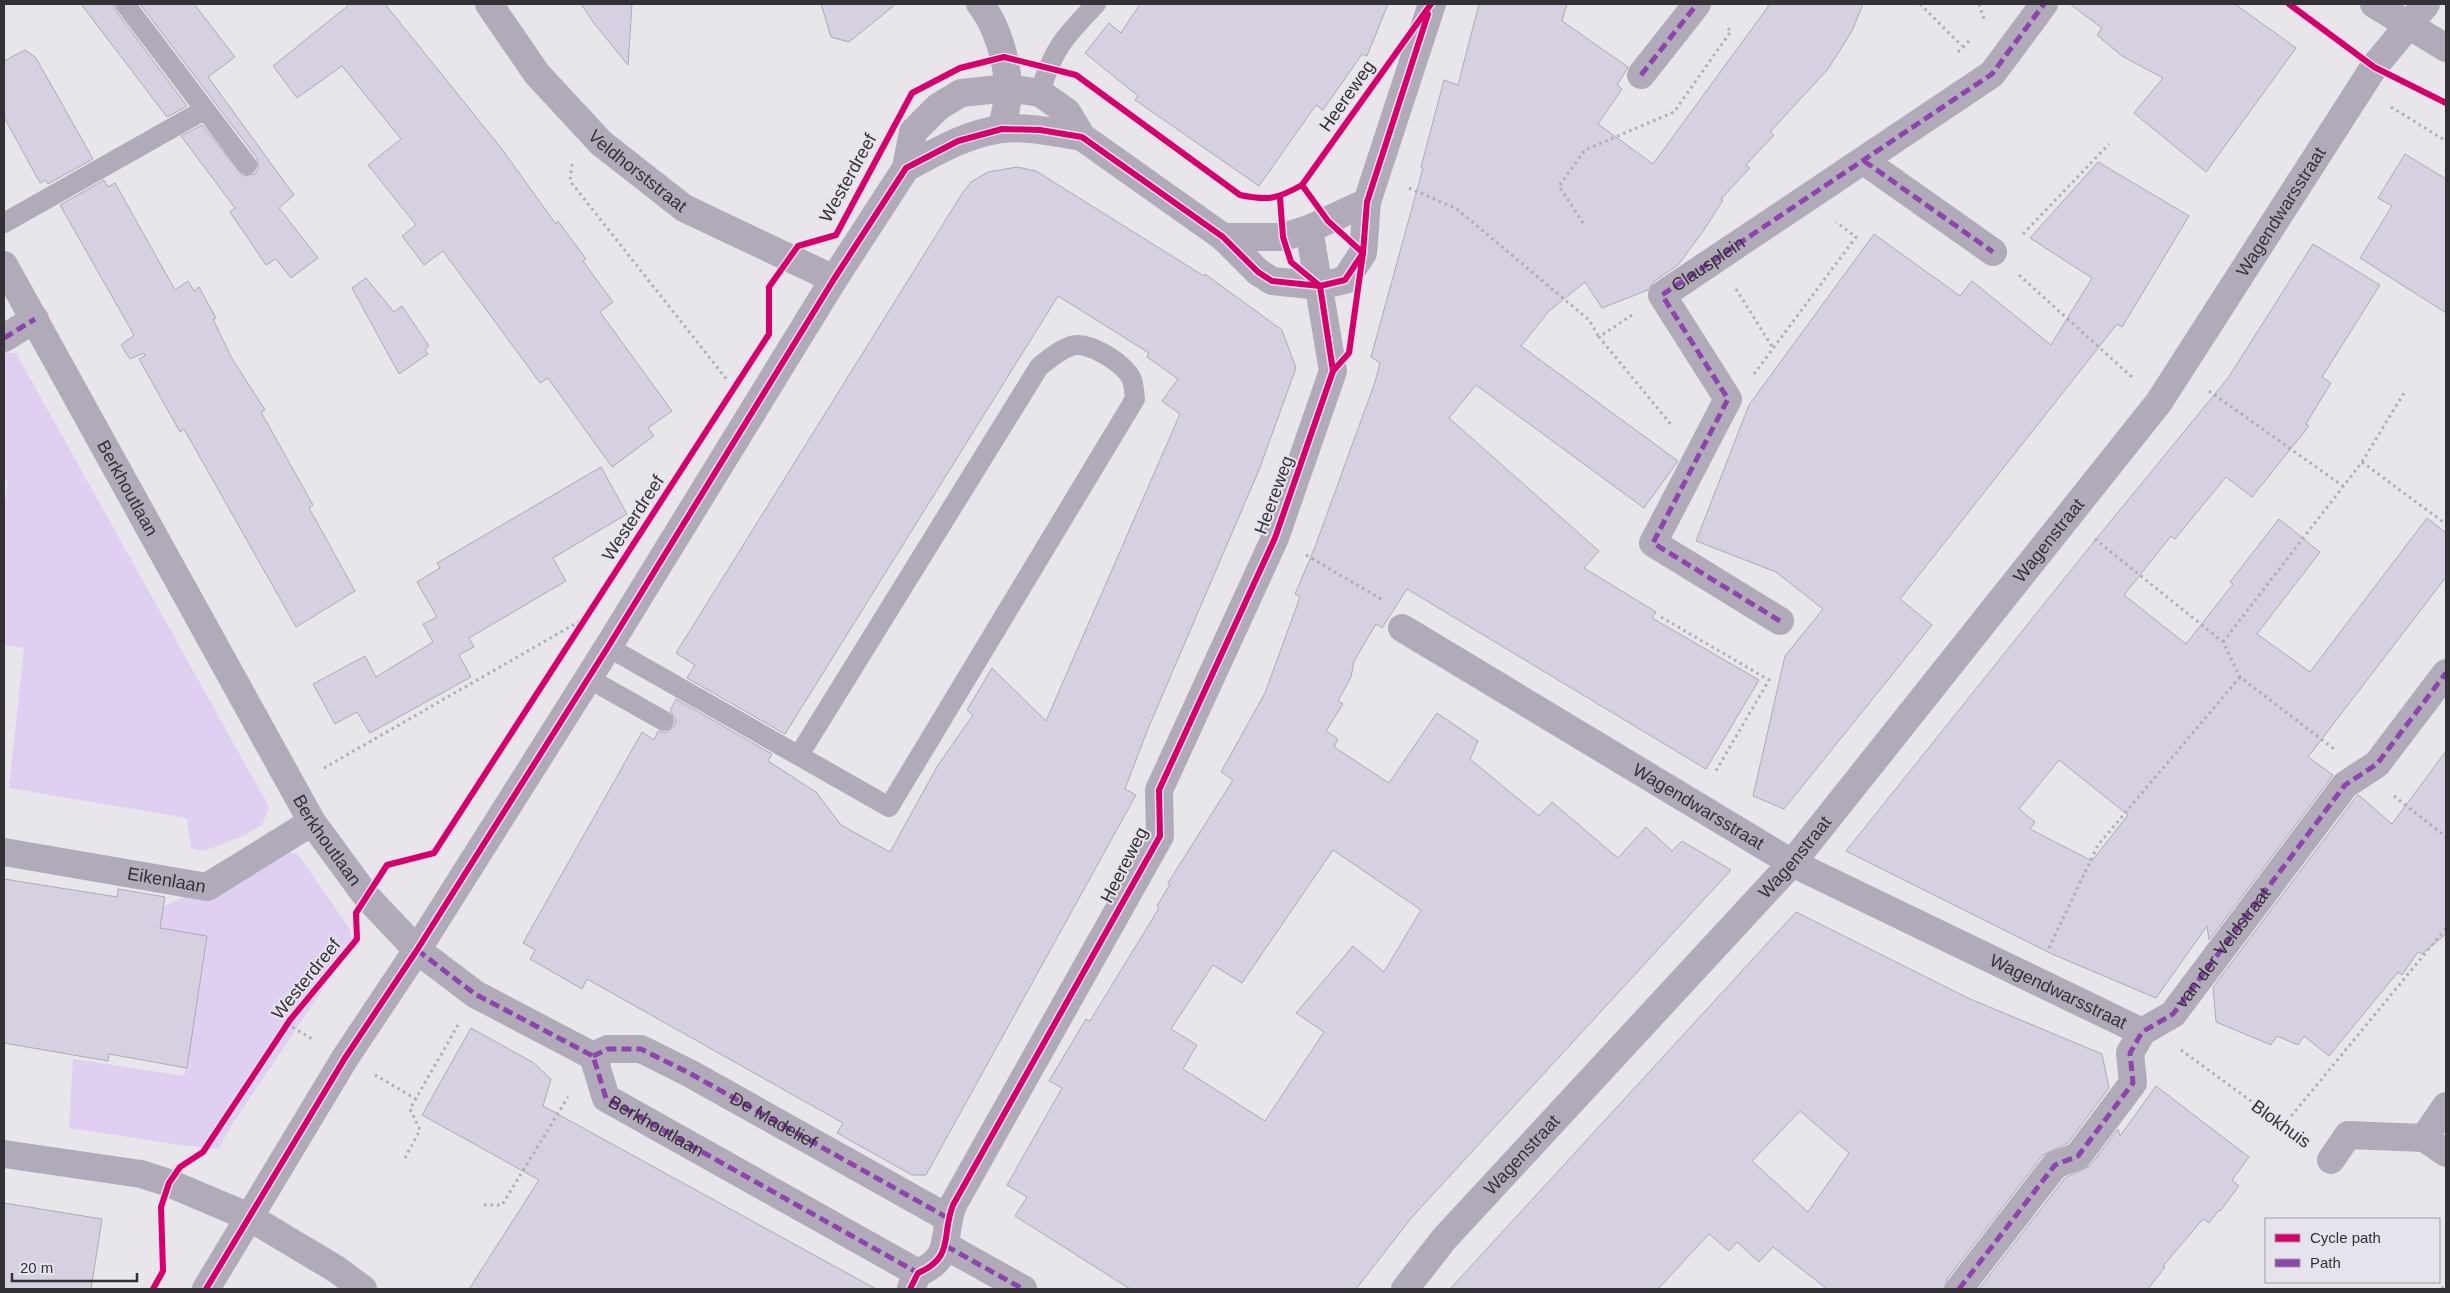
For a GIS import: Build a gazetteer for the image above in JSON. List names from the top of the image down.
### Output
{
  "streets": {
    "street": [
      "Heereweg",
      "Veldhorststraat",
      "Wagendwarsstraat",
      "Clausplein",
      "Berkhoutlaan",
      "Wagenstraat",
      "Eikenlaan",
      "van der Veldstraat",
      "De Madelief"
    ],
    "path": ["Blokhuis"],
    "cycle path": ["Westerdreef"]
  },
  "crossings": [
    ["Heereweg", "Berkhoutlaan"],
    ["Heereweg", "De Madelief"],
    ["Wagendwarsstraat", "Wagenstraat"],
    ["Wagendwarsstraat", "van der Veldstraat"],
    ["Wagendwarsstraat", "Blokhuis"],
    ["Berkhoutlaan", "Eikenlaan"],
    ["Berkhoutlaan", "De Madelief"],
    ["van der Veldstraat", "Blokhuis"]
  ],
  "legend": ["Cycle path", "Path"],
  "scale_bar": "20 m"
}
